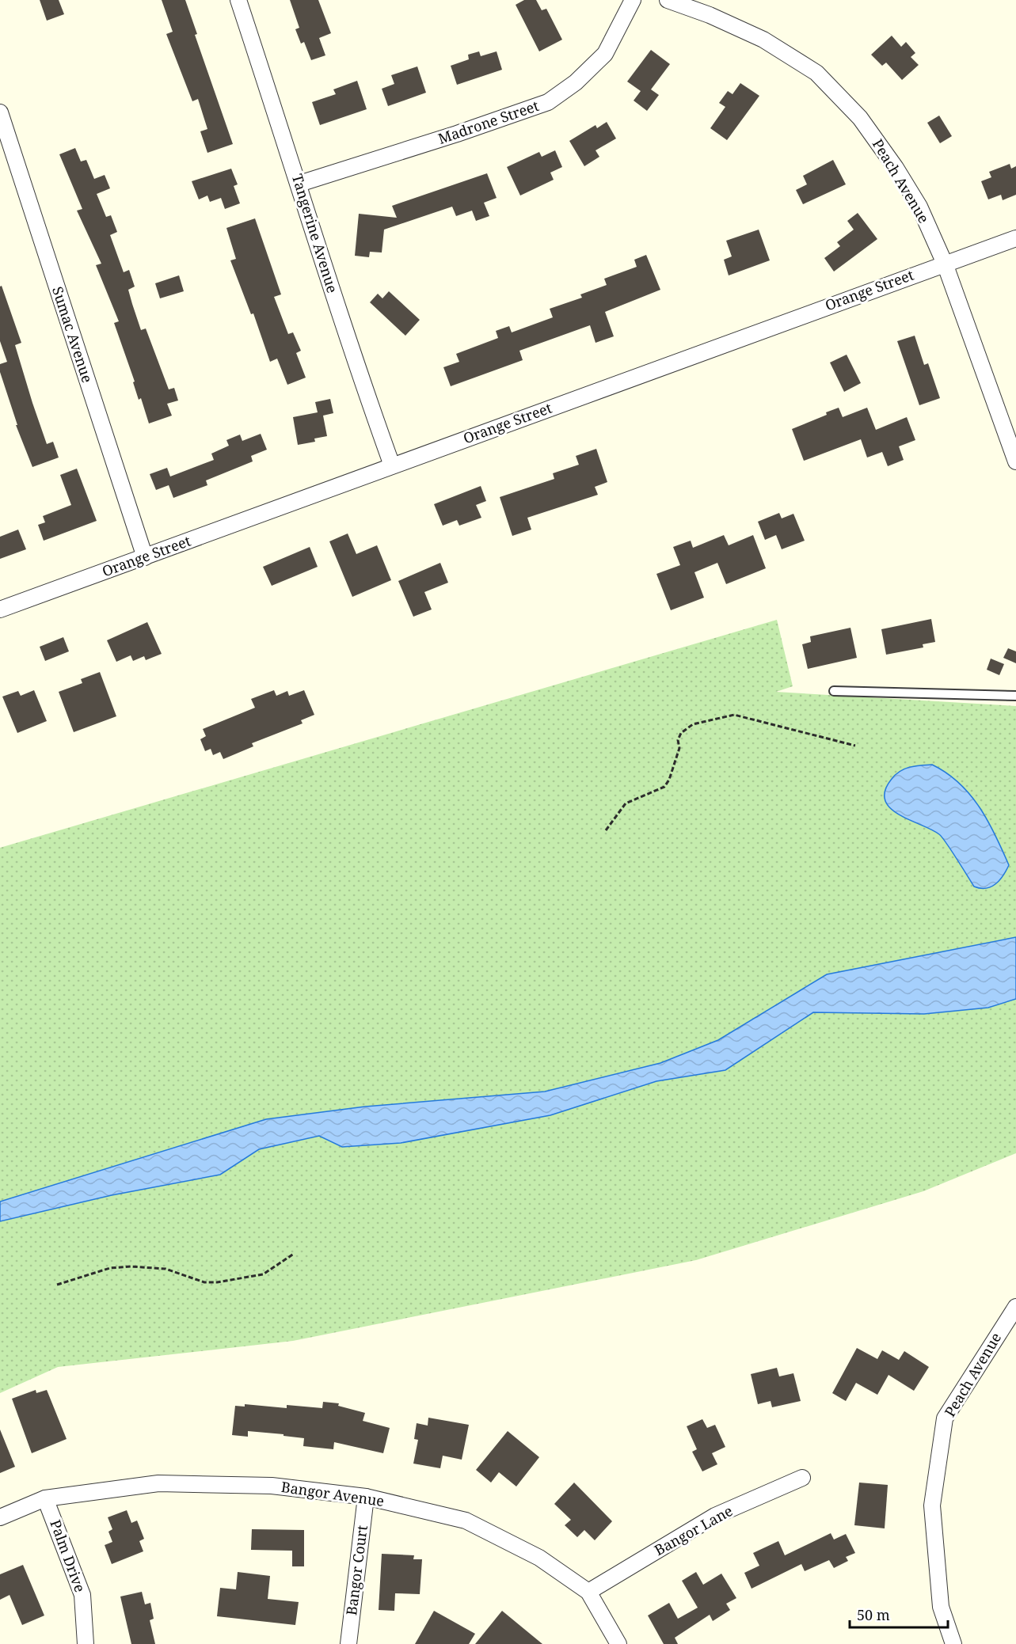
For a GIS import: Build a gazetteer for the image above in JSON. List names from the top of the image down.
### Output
{
  "streets": {
    "street": [
      "Madrone Street",
      "Peach Avenue",
      "Tangerine Avenue",
      "Orange Street",
      "Sumac Avenue",
      "Bangor Avenue",
      "Bangor Lane",
      "Palm Drive",
      "Bangor Court"
    ]
  },
  "crossings": [
    ["Madrone Street", "Tangerine Avenue"],
    ["Peach Avenue", "Orange Street"],
    ["Tangerine Avenue", "Orange Street"],
    ["Orange Street", "Sumac Avenue"],
    ["Bangor Avenue", "Bangor Lane"],
    ["Bangor Avenue", "Palm Drive"],
    ["Bangor Avenue", "Bangor Court"]
  ],
  "scale_bar": "50 m"
}
